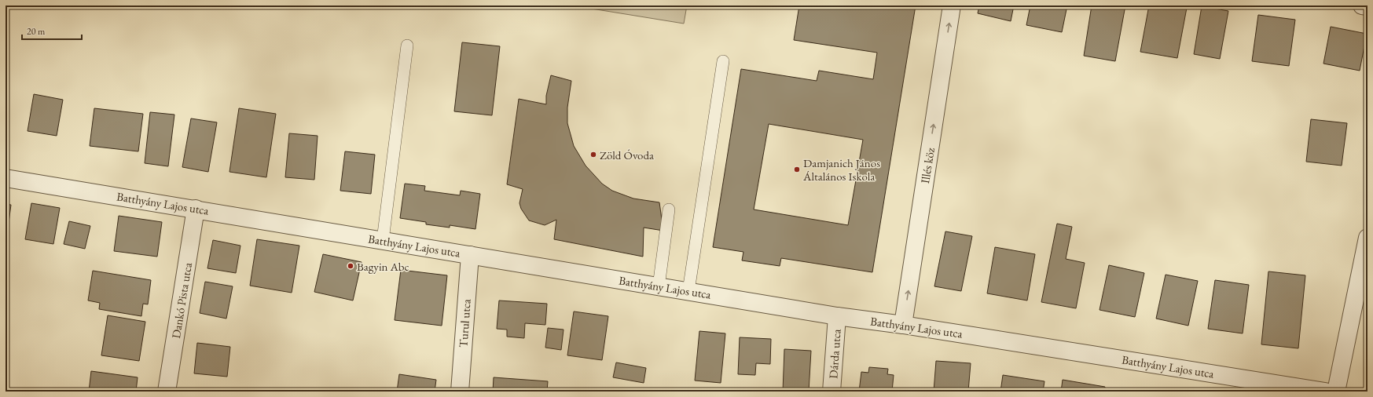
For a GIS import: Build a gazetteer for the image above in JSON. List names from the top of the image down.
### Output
{
  "streets": {
    "street": [
      "Illés köz",
      "Batthyány Lajos utca",
      "Dankó Pista utca",
      "Turul utca",
      "Dárda utca"
    ]
  },
  "crossings": [
    ["Illés köz", "Batthyány Lajos utca"],
    ["Batthyány Lajos utca", "Dankó Pista utca"],
    ["Batthyány Lajos utca", "Turul utca"],
    ["Batthyány Lajos utca", "Dárda utca"]
  ],
  "one_way": ["Illés köz"],
  "places": ["Zöld Óvoda", "Damjanich János Általános Iskola", "Bagyin Abc"],
  "scale_bar": "20 m"
}
